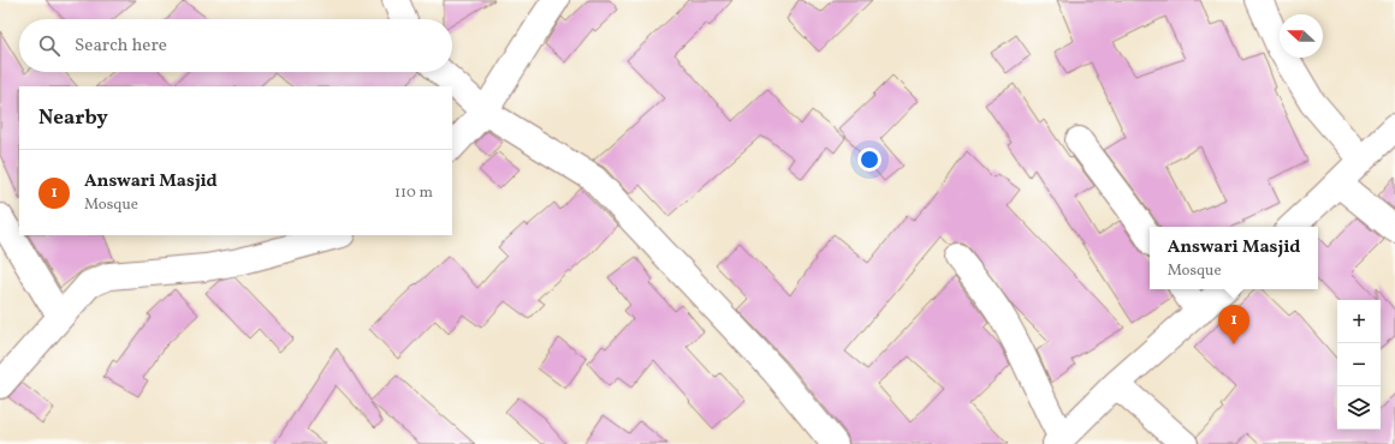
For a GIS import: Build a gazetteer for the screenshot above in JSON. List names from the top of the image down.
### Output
{
  "north": "left",
  "page": {
    "search": "Search here",
    "heading": "Nearby",
    "list": [
      {
        "mark": "1",
        "name": "Answari Masjid",
        "note": "Mosque",
        "value": "110 m"
      }
    ],
    "popup": ["Answari Masjid", "Mosque"],
    "map_buttons": ["+", "−"],
    "pins": "1"
  }
}
